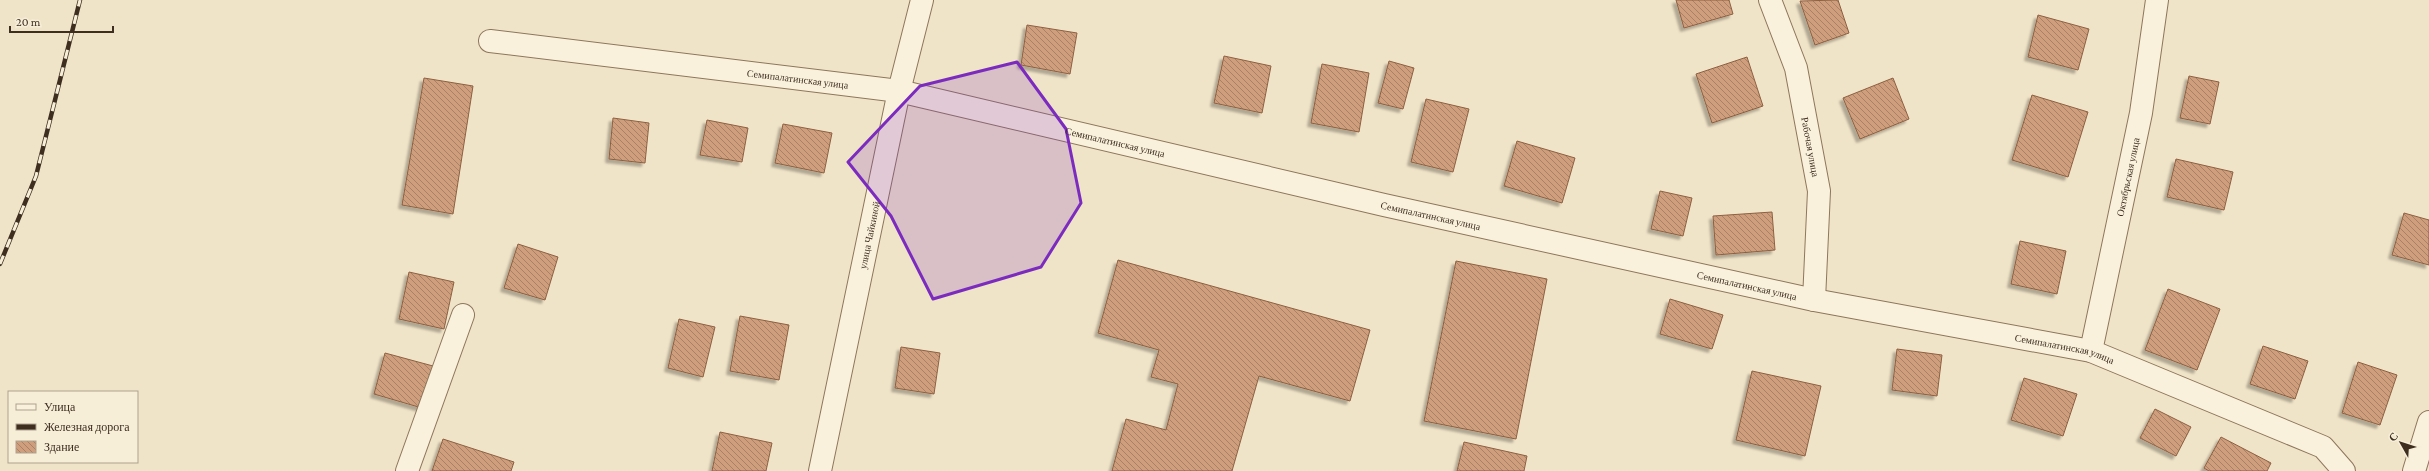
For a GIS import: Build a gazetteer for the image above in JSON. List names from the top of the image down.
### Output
{
  "streets": {
    "street": [
      "Семипалатинская улица",
      "Рабочая улица",
      "Октябрьская улица",
      "улица Чайкиной"
    ]
  },
  "crossings": [
    ["Семипалатинская улица", "Рабочая улица"],
    ["Семипалатинская улица", "Октябрьская улица"],
    ["Семипалатинская улица", "улица Чайкиной"]
  ],
  "legend": ["Улица", "Железная дорога", "Здание"],
  "scale_bar": "20 m",
  "north": "top left"
}
